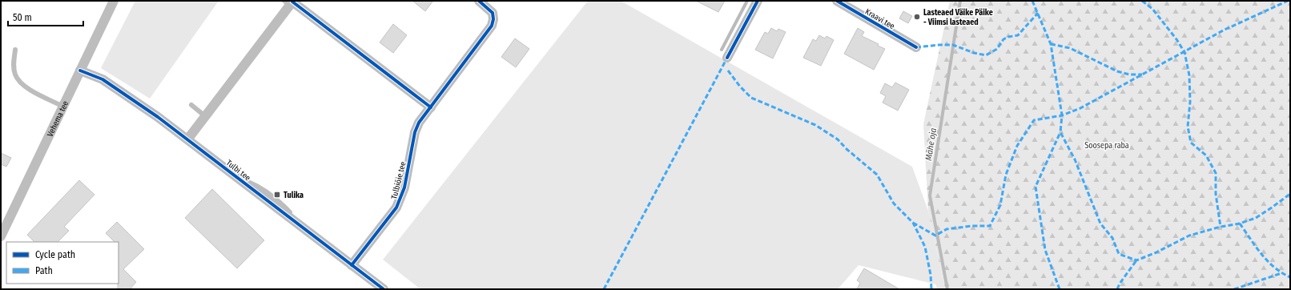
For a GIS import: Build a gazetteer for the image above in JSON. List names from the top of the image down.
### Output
{
  "streets": {
    "street": [
      "Kraavi tee",
      "Vehema tee",
      "Tulbi tee",
      "Tulbiõie tee"
    ]
  },
  "crossings": [
    ["Vehema tee", "Tulbi tee"],
    ["Tulbi tee", "Tulbiõie tee"]
  ],
  "water": ["Mähe oja"],
  "parks": ["Soosepa raba"],
  "places": {
    "other": ["Lasteaed Väike Päike - Viimsi lasteaed"],
    "transit": ["Tulika"]
  },
  "legend": ["Cycle path", "Path"],
  "scale_bar": "50 m"
}
